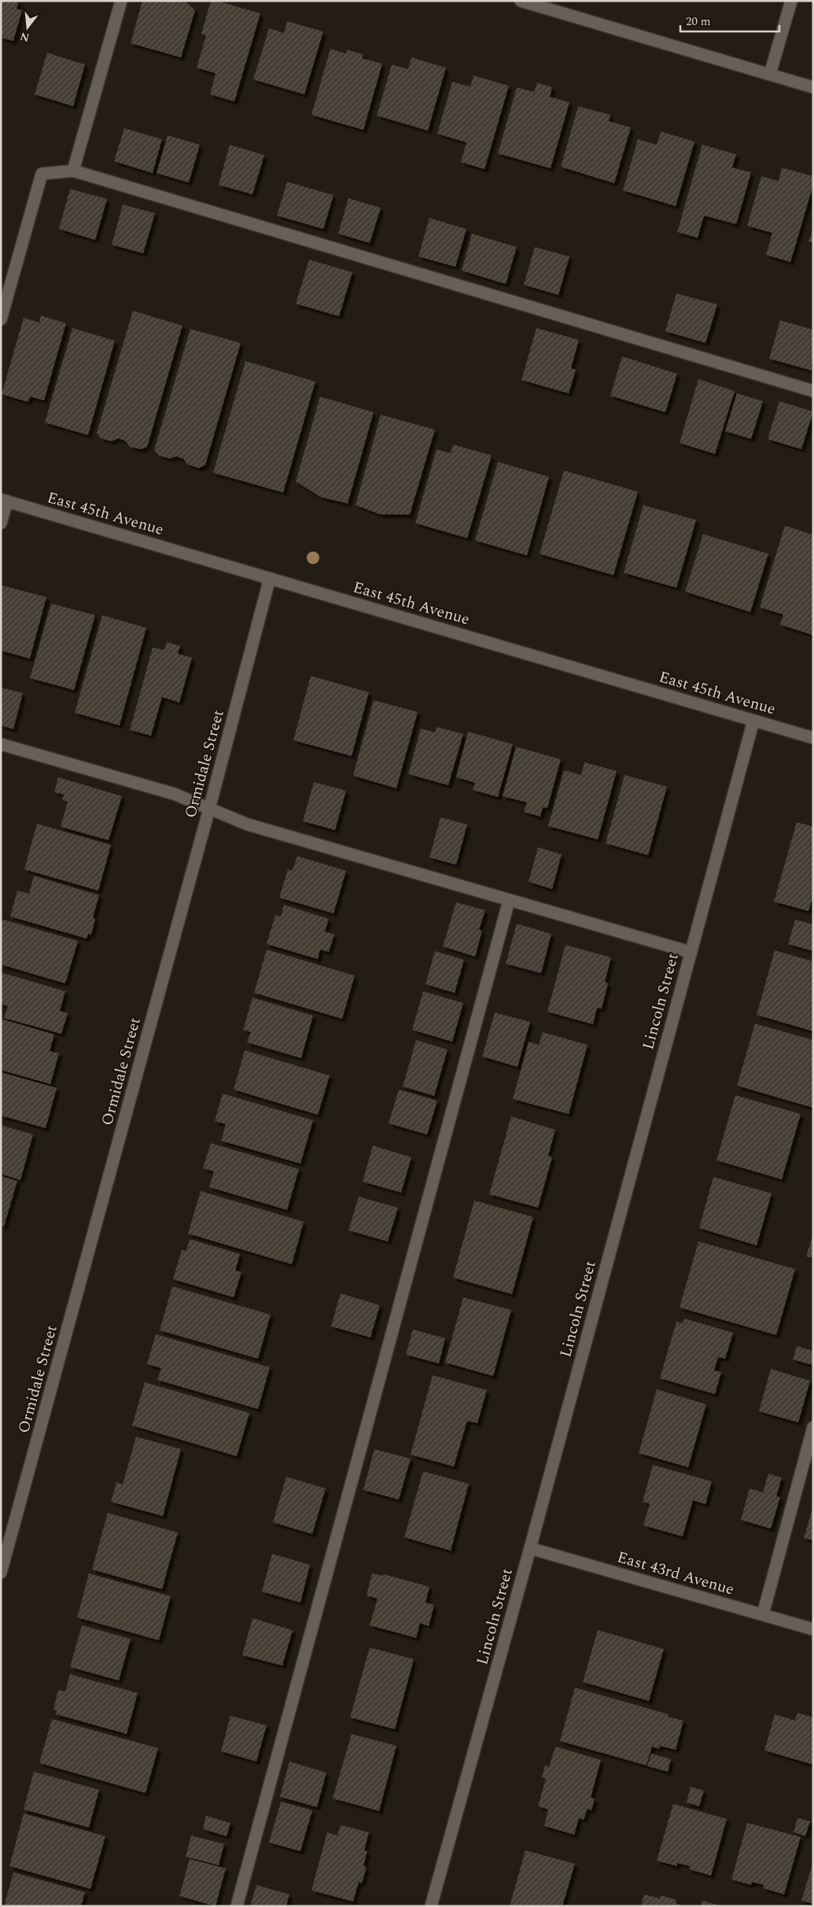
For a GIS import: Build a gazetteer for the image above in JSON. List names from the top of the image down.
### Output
{
  "streets": {
    "street": [
      "East 45th Avenue",
      "Ormidale Street",
      "Lincoln Street",
      "East 43rd Avenue"
    ]
  },
  "crossings": [
    ["East 45th Avenue", "Ormidale Street"],
    ["East 45th Avenue", "Lincoln Street"],
    ["Lincoln Street", "East 43rd Avenue"]
  ],
  "scale_bar": "20 m",
  "north": "bottom"
}
